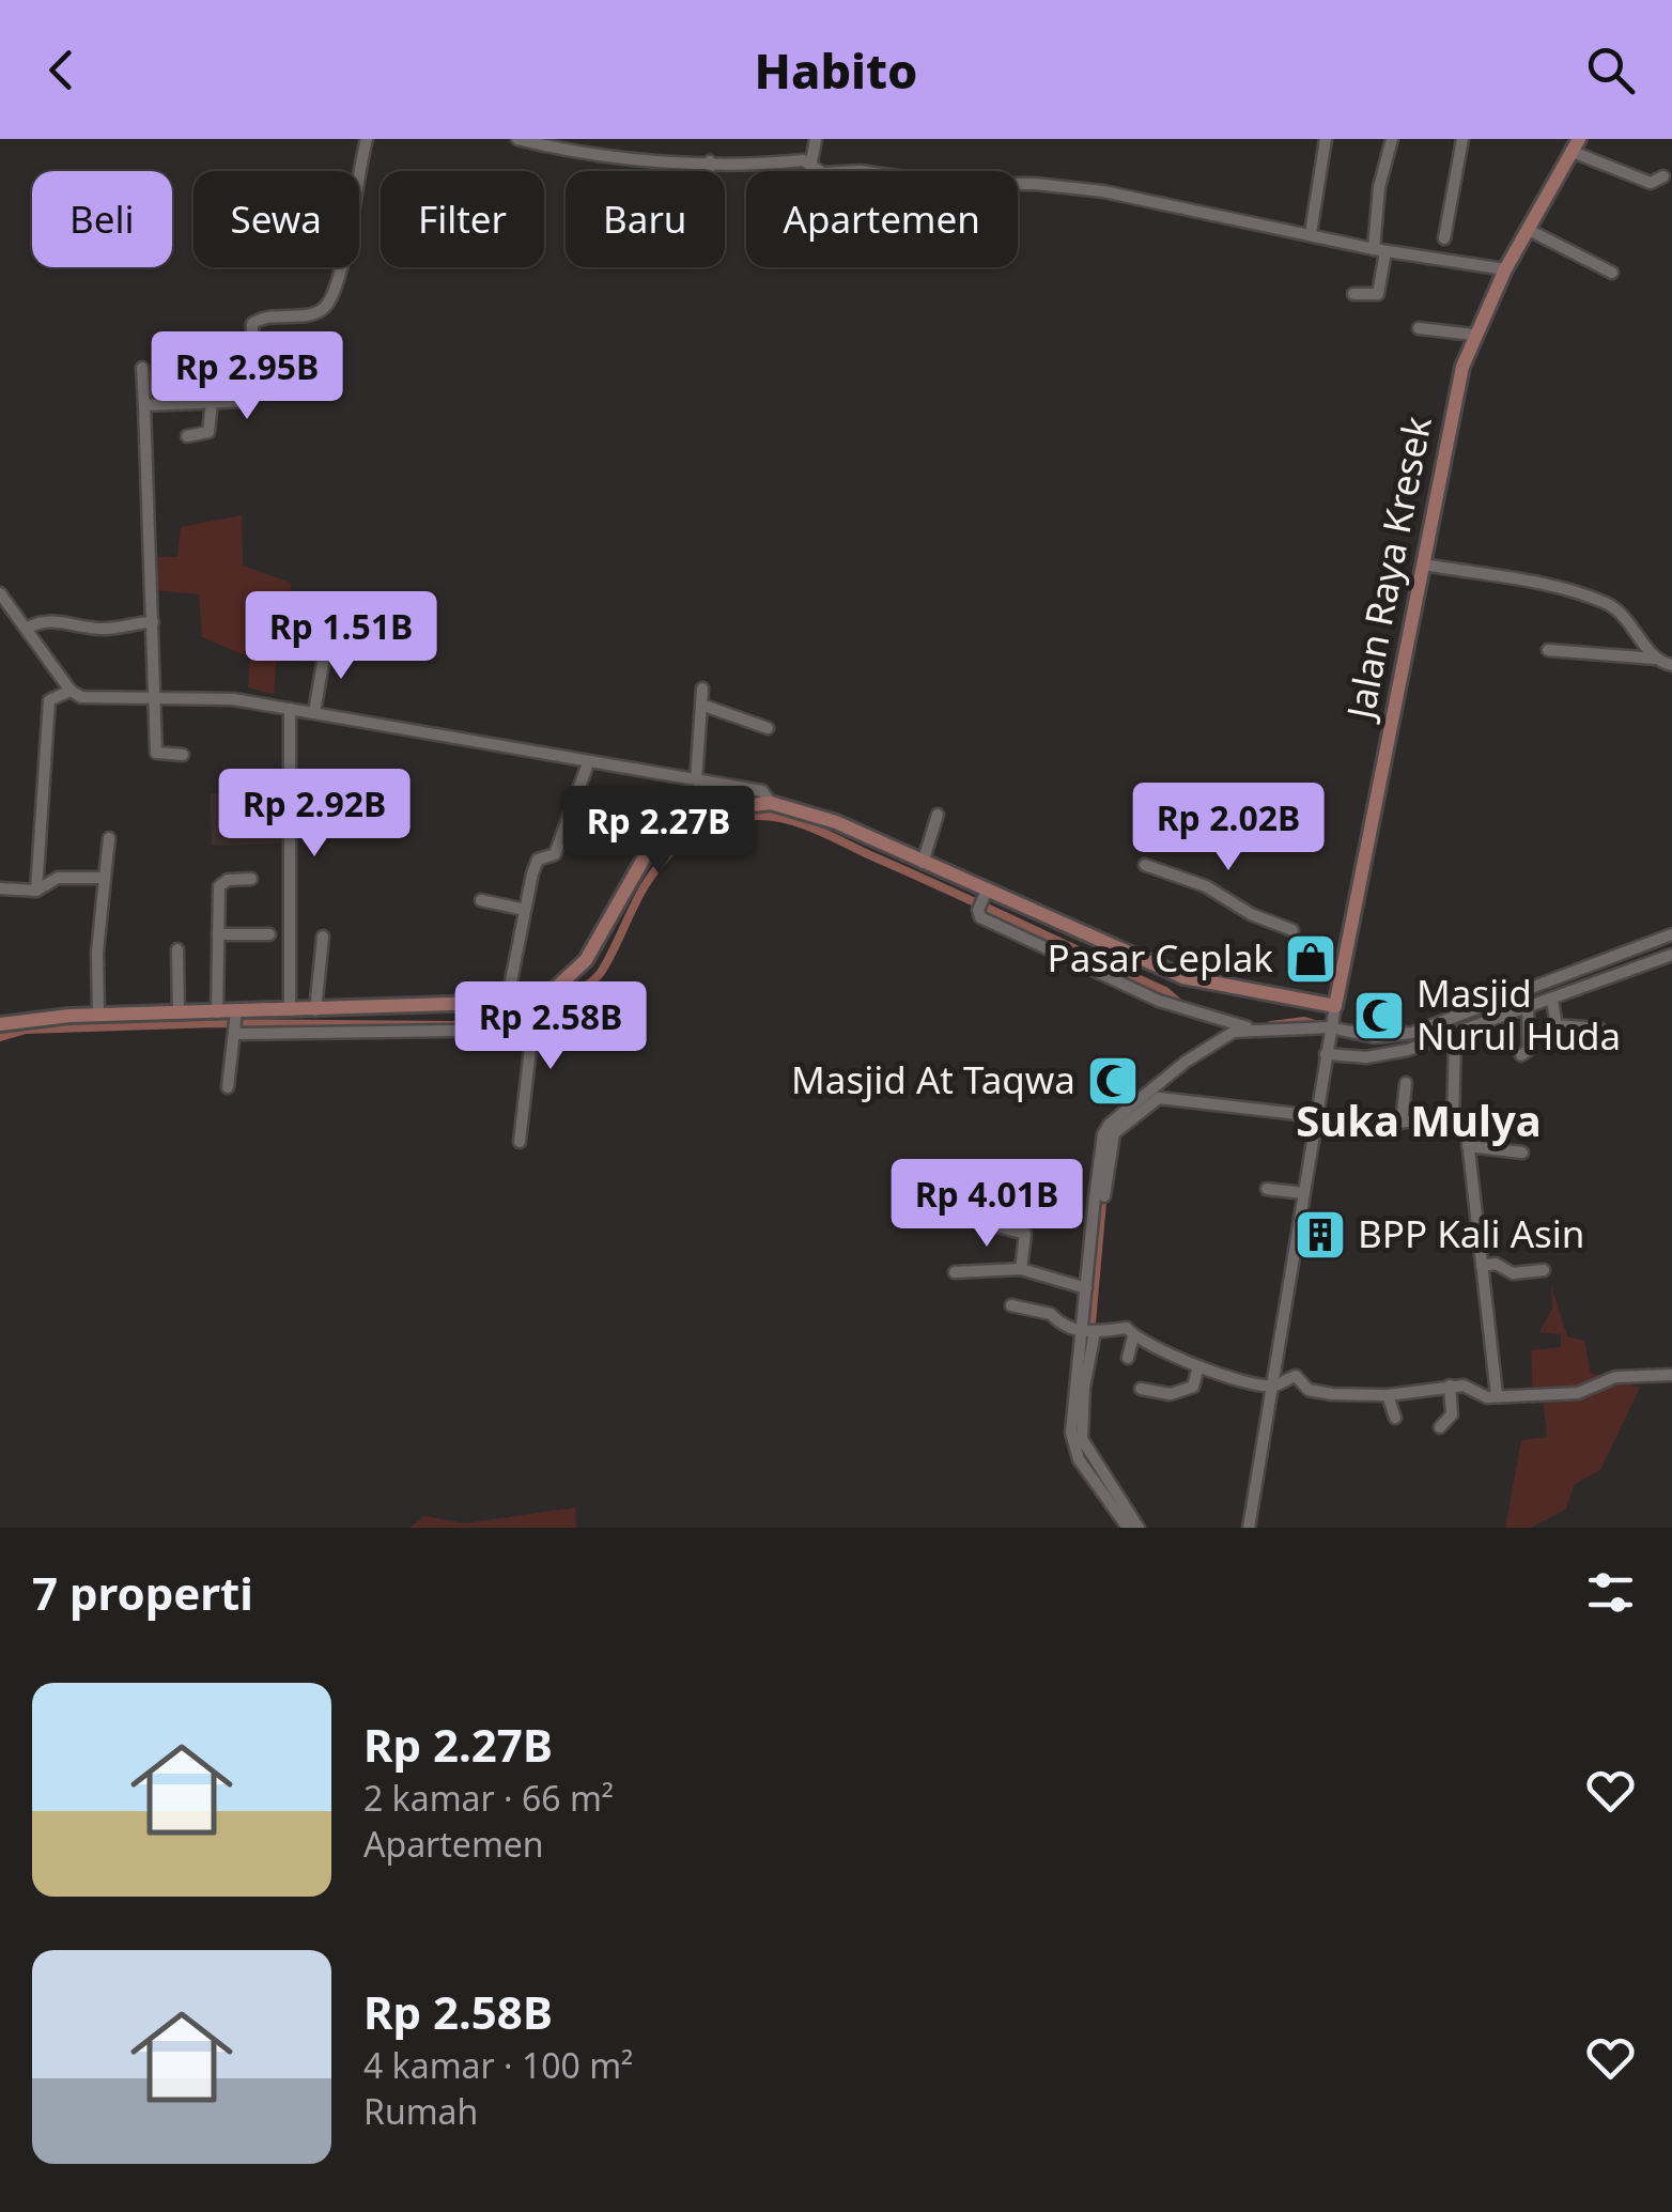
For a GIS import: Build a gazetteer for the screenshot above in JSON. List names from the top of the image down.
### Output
{
  "streets": {
    "main road": ["Jalan Raya Kresek"]
  },
  "districts": ["Suka Mulya"],
  "places": {
    "shop": ["Pasar Ceplak"],
    "mosque": ["Masjid Nurul Huda", "Masjid At Taqwa"],
    "building": ["BPP Kali Asin"]
  },
  "page": {
    "header": "Habito",
    "chip": [
      "Beli",
      "Sewa",
      "Filter",
      "Baru",
      "Apartemen"
    ],
    "price": [
      "Rp 2.95B",
      "Rp 1.51B",
      "Rp 2.92B",
      "Rp 2.02B",
      "Rp 2.27B",
      "Rp 2.58B",
      "Rp 4.01B"
    ],
    "heading": "7 properti",
    "list": [
      {
        "name": "Rp 2.27B",
        "note": "2 kamar · 66 m² · Apartemen"
      },
      {
        "name": "Rp 2.58B",
        "note": "4 kamar · 100 m² · Rumah"
      }
    ]
  }
}
